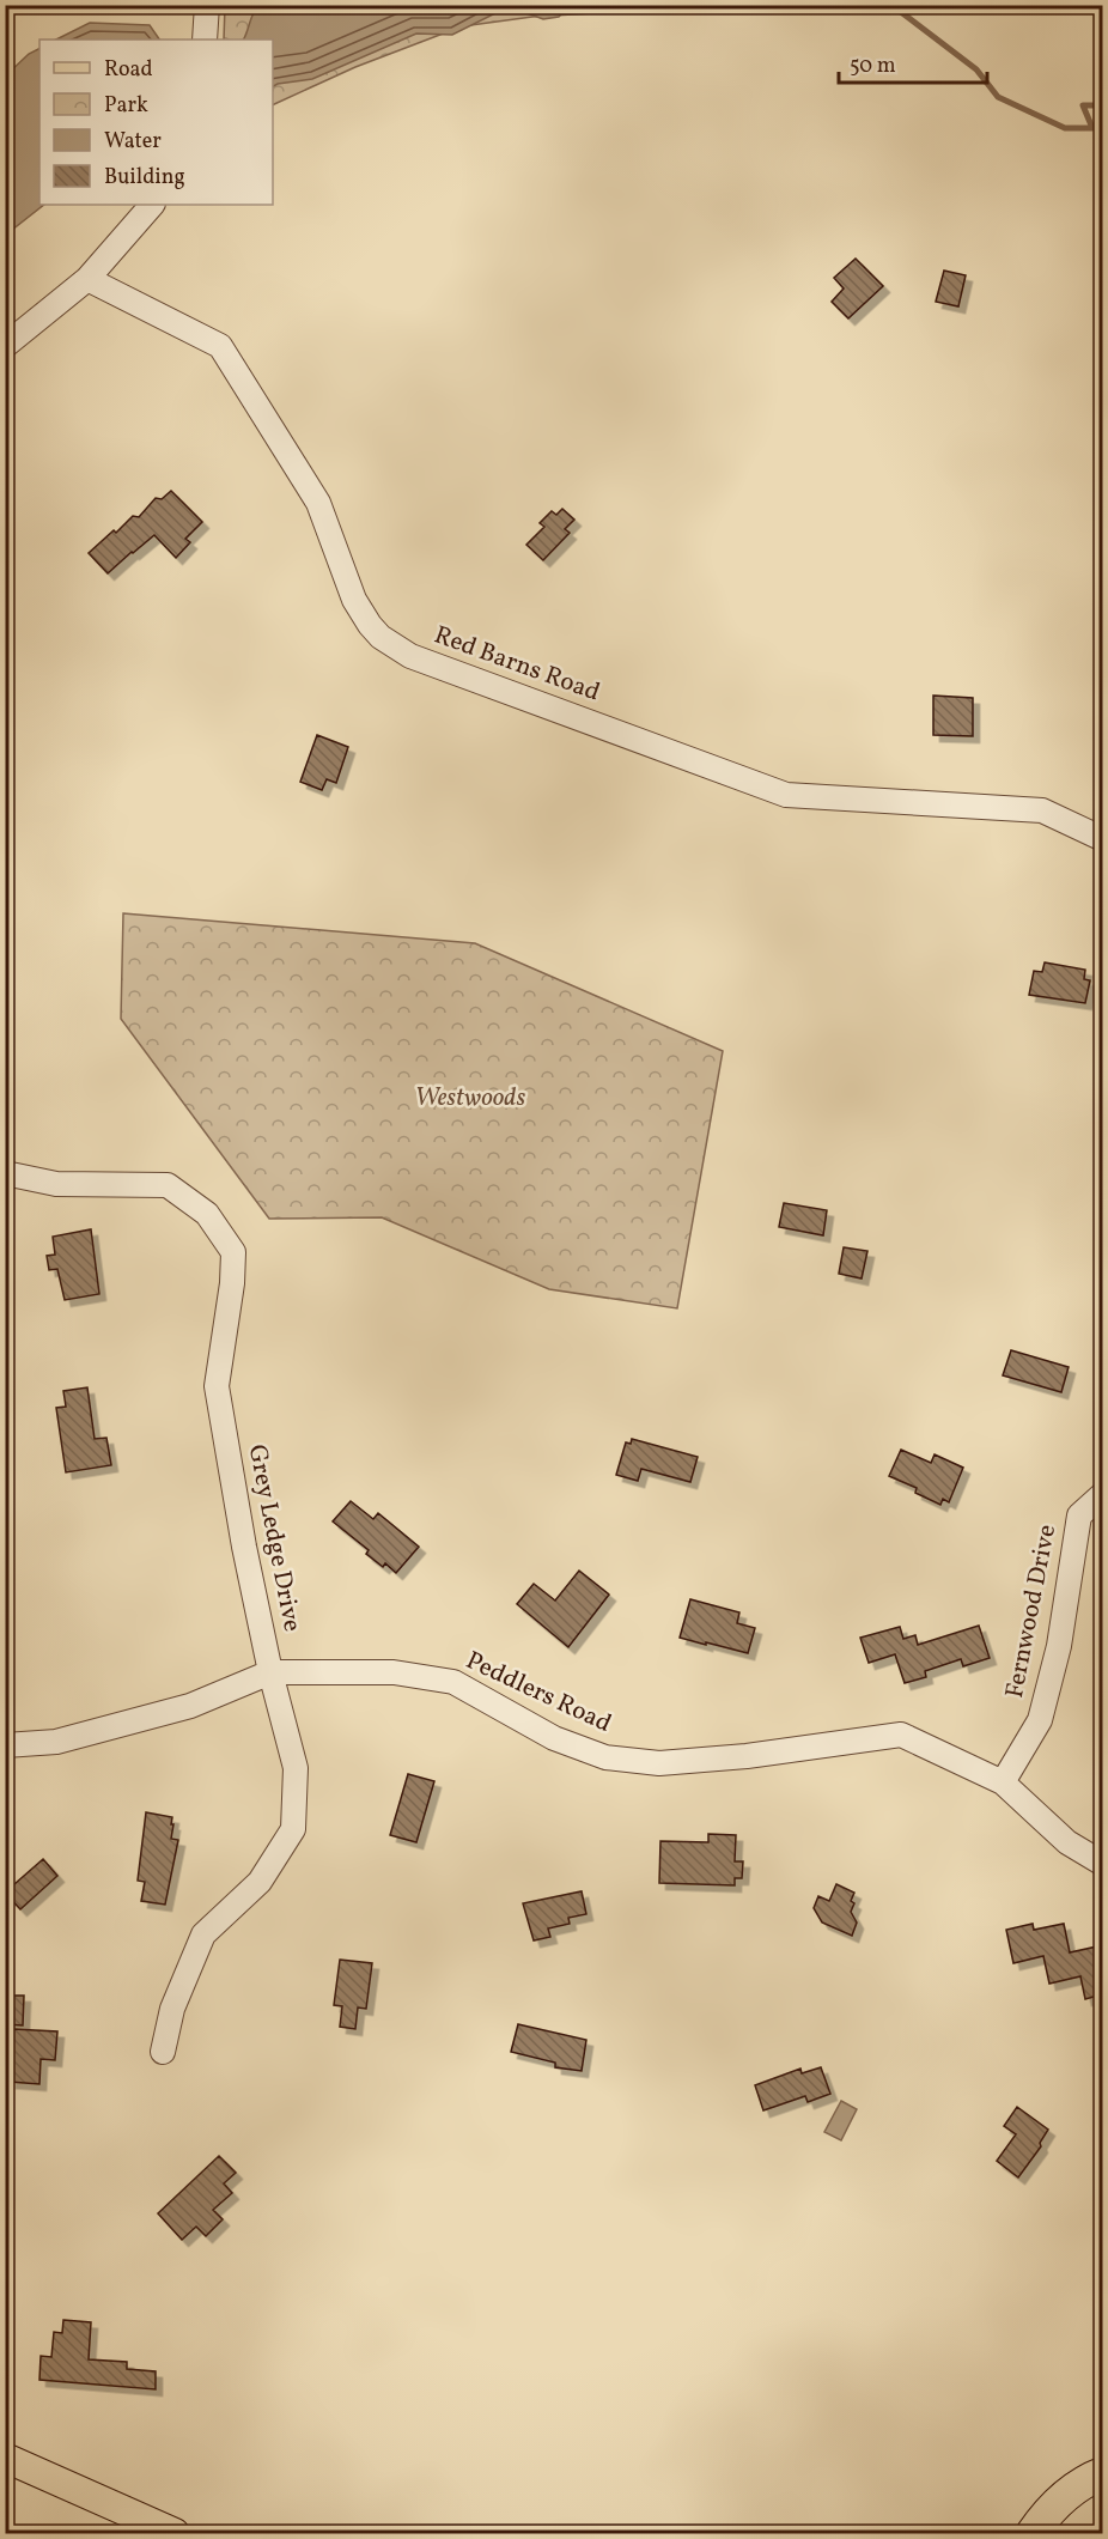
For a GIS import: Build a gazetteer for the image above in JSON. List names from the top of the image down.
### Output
{
  "streets": {
    "street": [
      "Red Barns Road",
      "Grey Ledge Drive",
      "Fernwood Drive",
      "Peddlers Road"
    ]
  },
  "crossings": [
    ["Grey Ledge Drive", "Peddlers Road"],
    ["Fernwood Drive", "Peddlers Road"]
  ],
  "parks": ["Westwoods"],
  "legend": [
    "Road",
    "Park",
    "Water",
    "Building"
  ],
  "scale_bar": "50 m"
}
